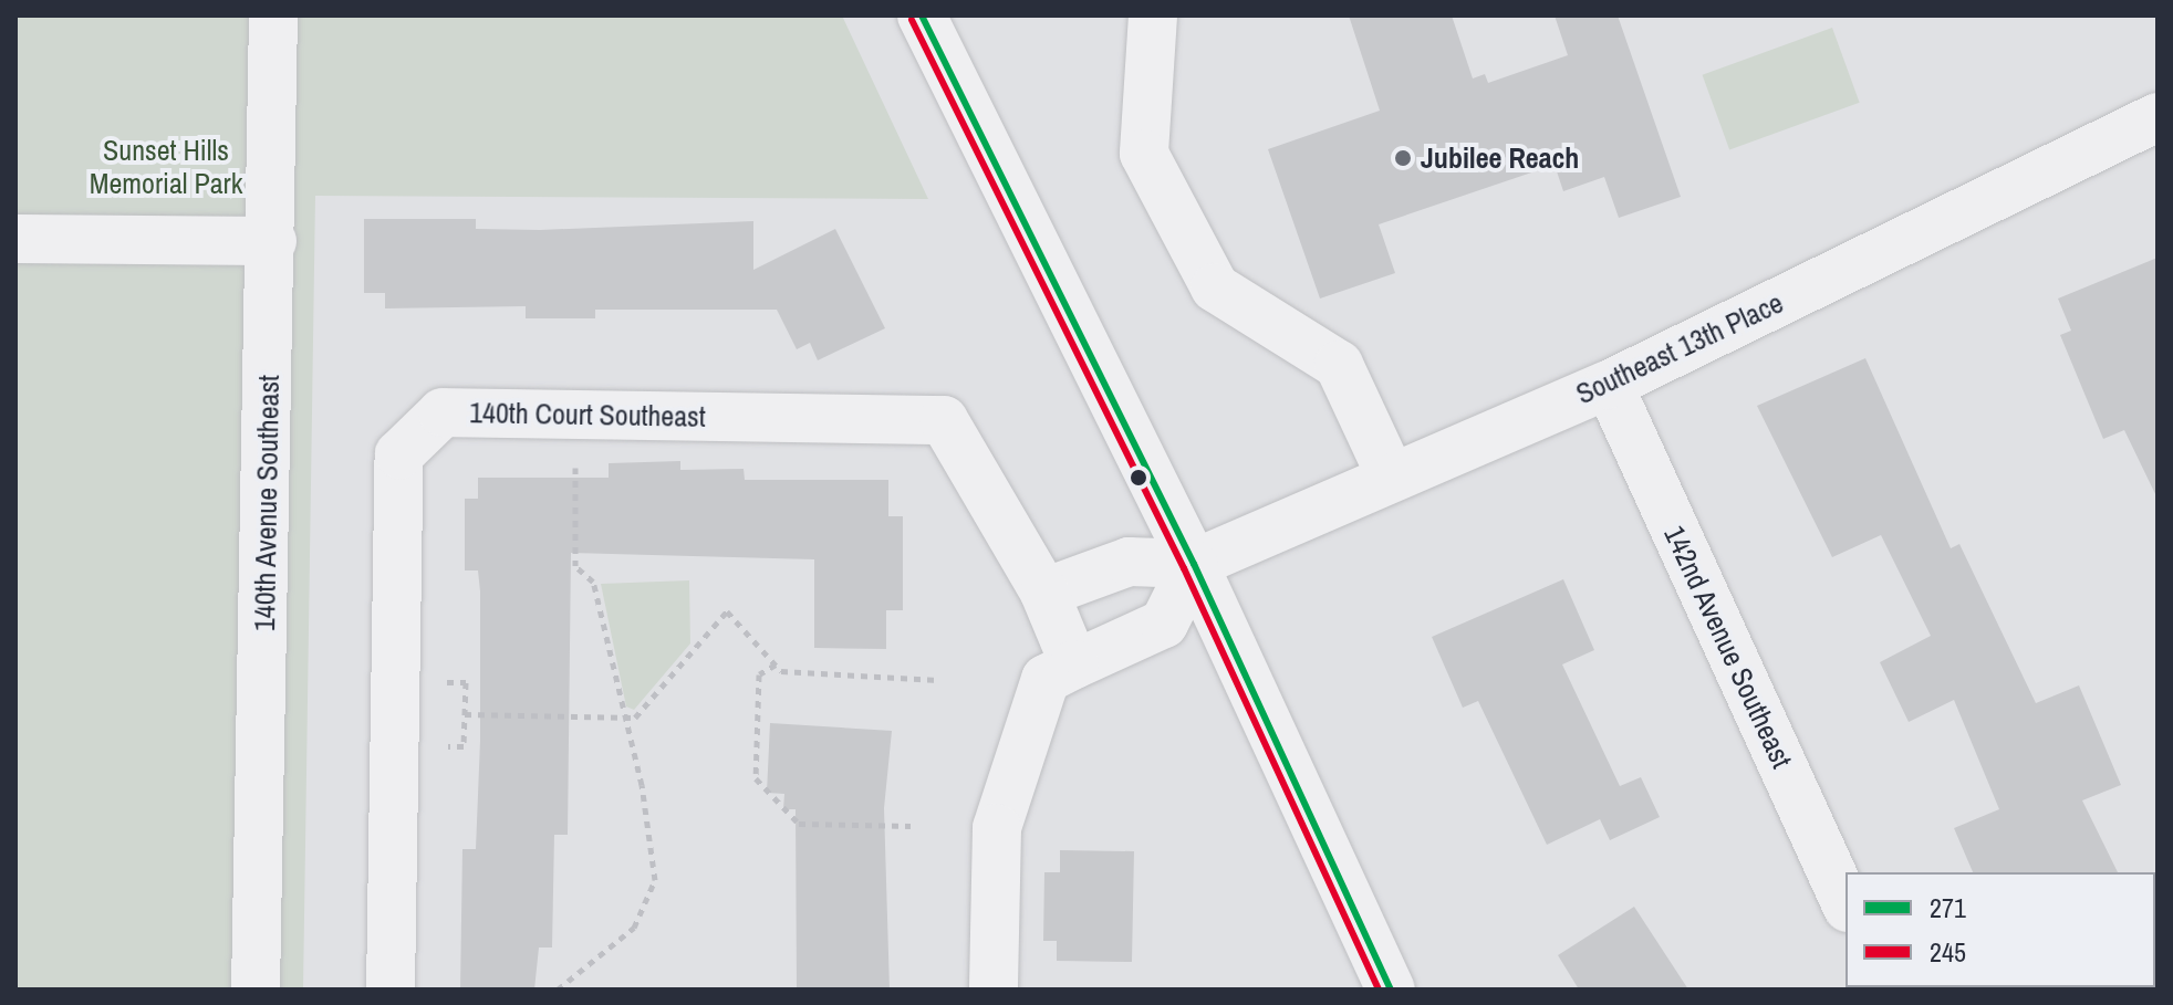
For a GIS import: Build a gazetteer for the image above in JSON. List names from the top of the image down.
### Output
{
  "streets": {
    "street": [
      "Southeast 13th Place",
      "140th Court Southeast",
      "140th Avenue Southeast",
      "142nd Avenue Southeast"
    ]
  },
  "crossings": [
    ["Southeast 13th Place", "142nd Avenue Southeast"]
  ],
  "parks": ["Sunset Hills Memorial Park"],
  "places": ["Jubilee Reach"],
  "lines": ["transit line 271", "transit line 245"],
  "legend": ["271", "245"]
}
